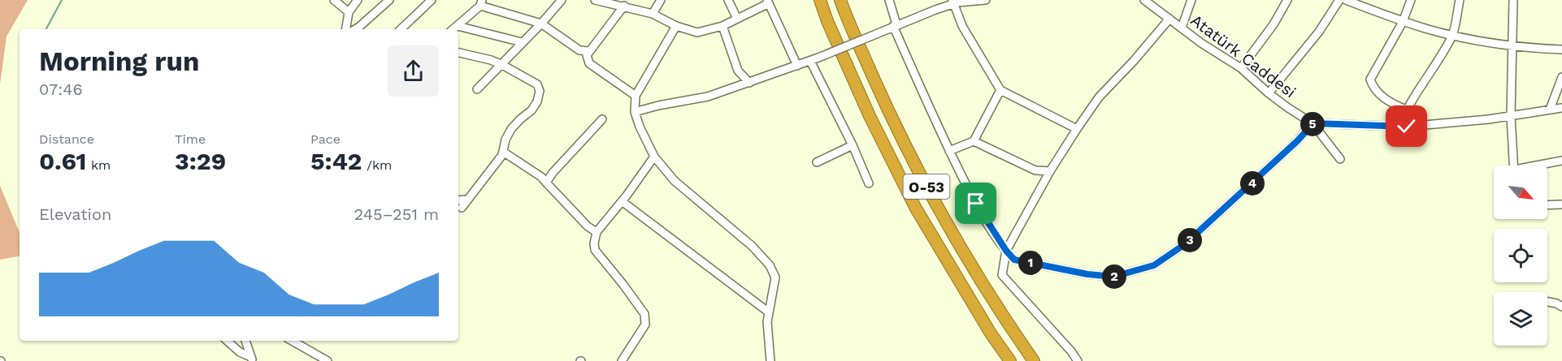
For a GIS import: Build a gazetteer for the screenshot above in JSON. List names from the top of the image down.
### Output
{
  "streets": {
    "highway": ["O-53"],
    "street": ["Atatürk Caddesi"]
  },
  "north": "bottom right",
  "page": {
    "heading": ["Morning run", "07:46"],
    "pins": [
      "5",
      "4",
      "3",
      "1",
      "2"
    ],
    "stats": [
      ["Distance", "0.61 km"],
      ["Time", "3:29"],
      ["Pace", "5:42 /km"]
    ],
    "chart": ["Elevation", "245–251 m"]
  }
}
